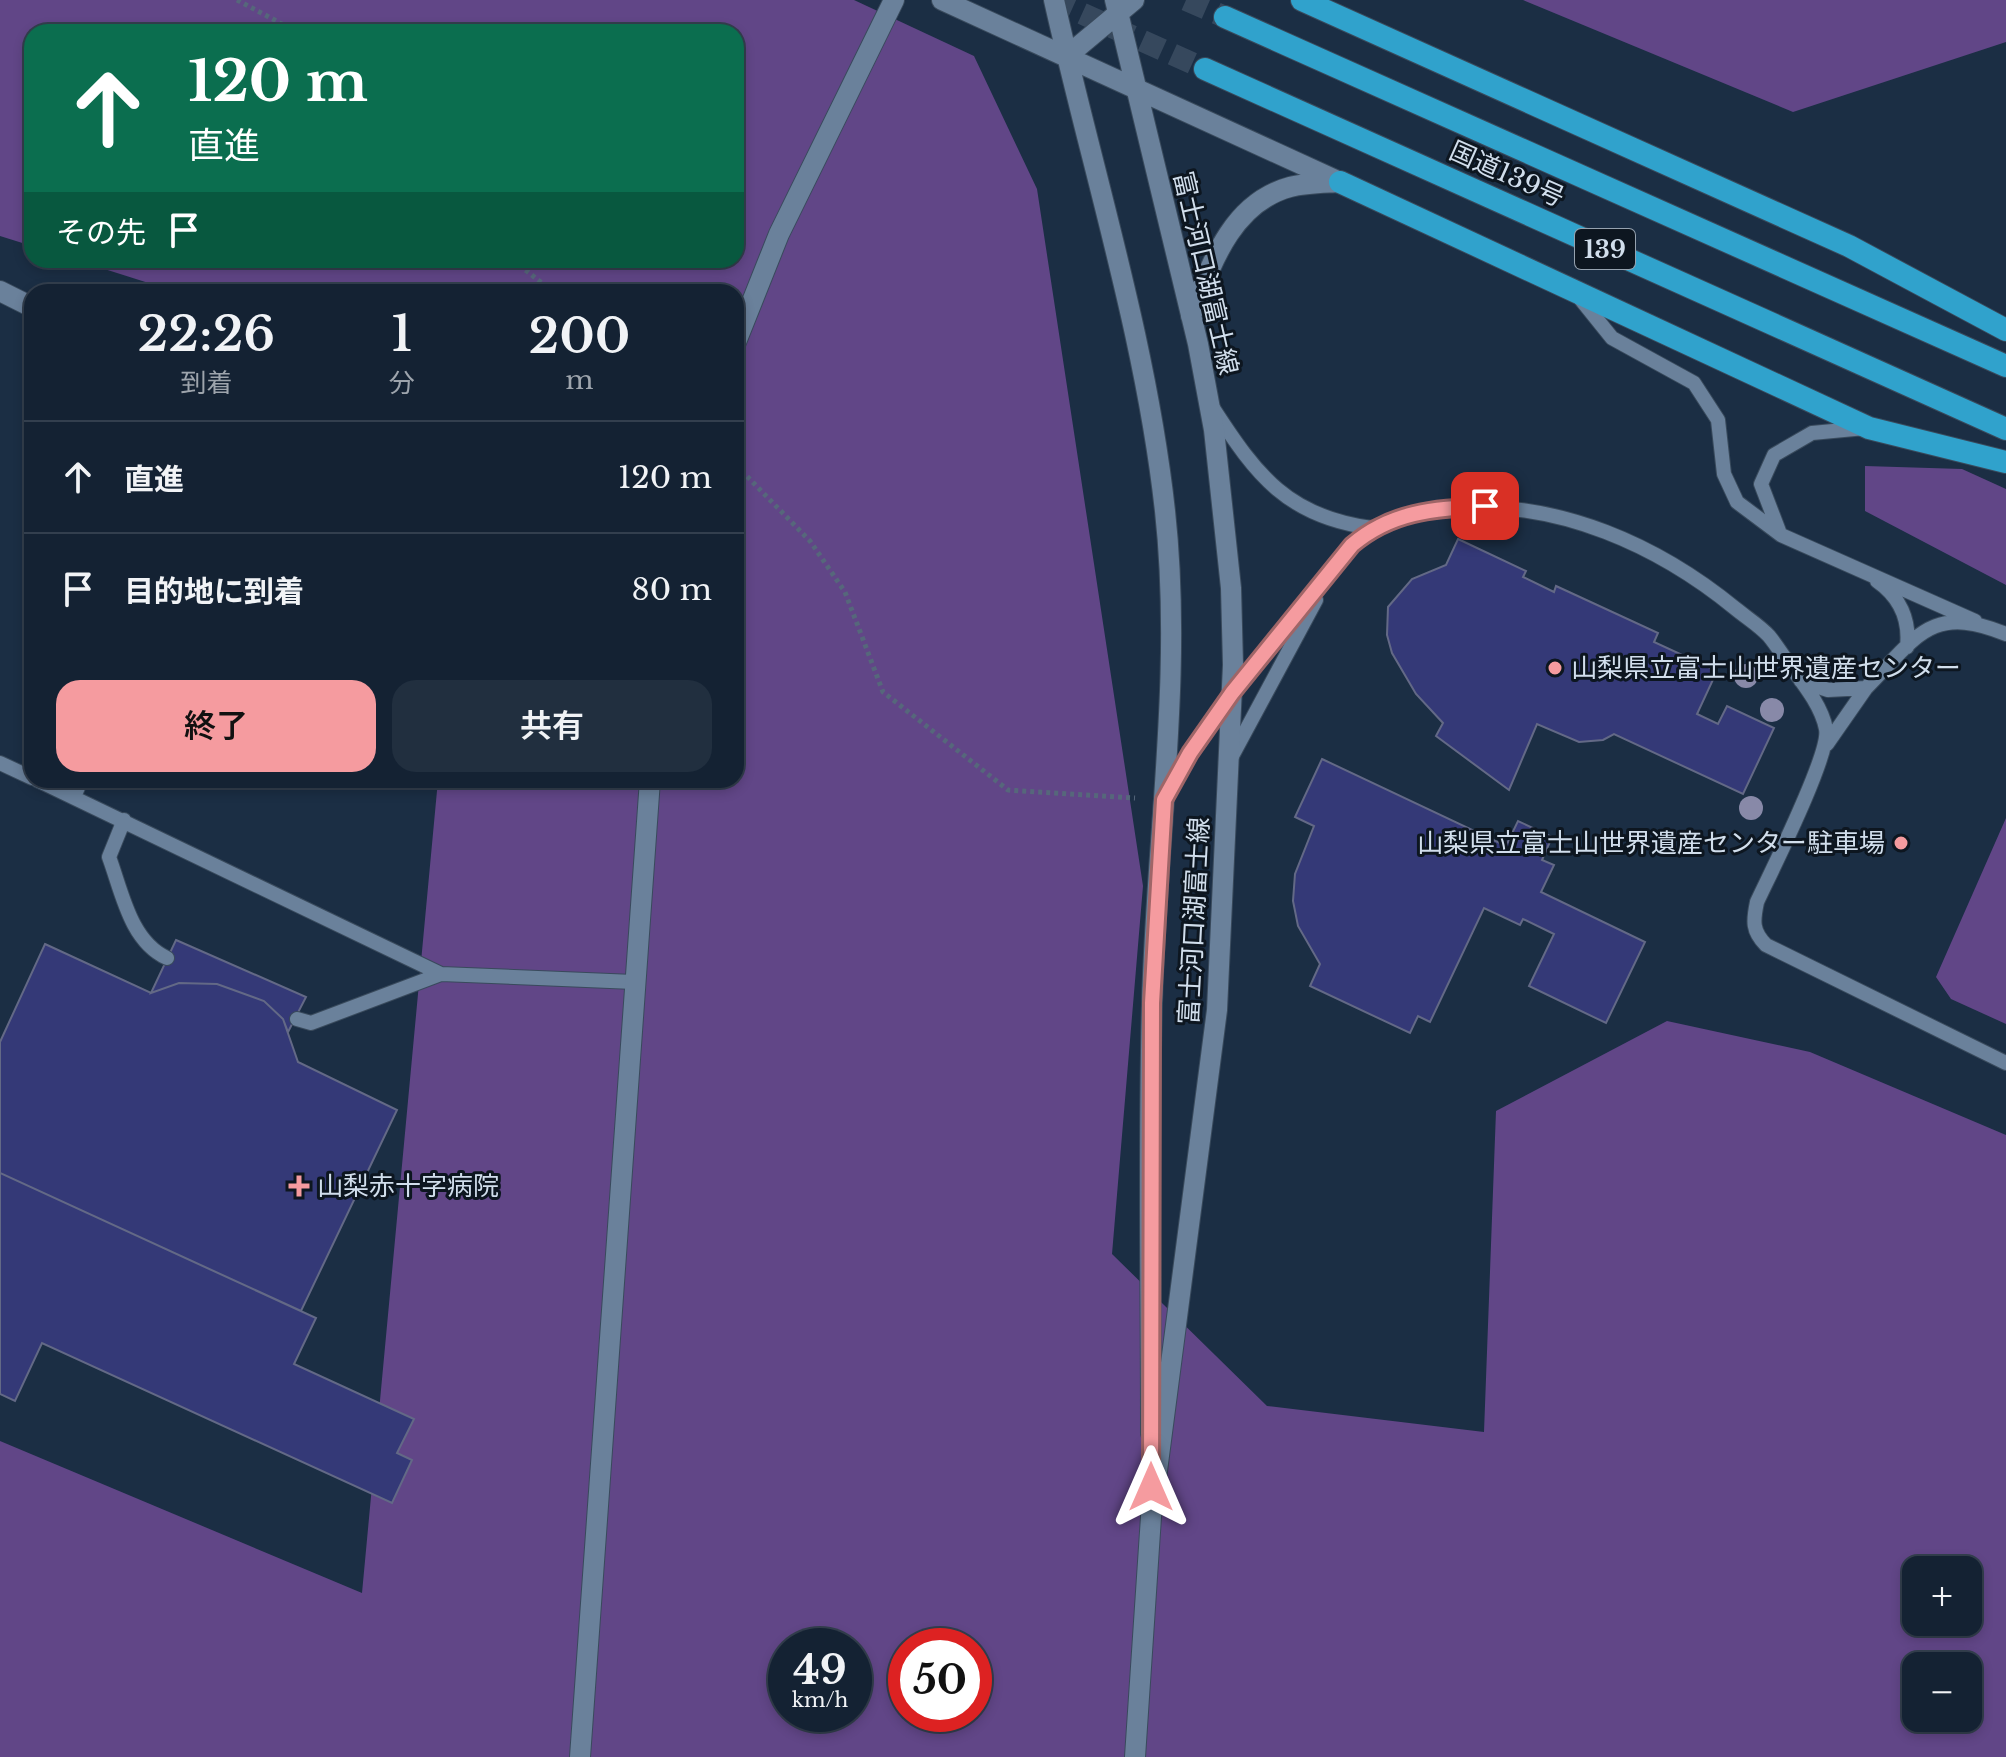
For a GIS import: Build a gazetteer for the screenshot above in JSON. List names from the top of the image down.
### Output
{
  "streets": {
    "highway": ["国道139号", "139"],
    "main road": ["富士河口湖富士線"]
  },
  "places": {
    "other": ["山梨県立富士山世界遺産センター", "山梨県立富士山世界遺産センター駐車場"],
    "health": ["山梨赤十字病院"]
  },
  "page": {
    "turn": ["120 m", "直進"],
    "then": "その先",
    "eta": [
      "22:26",
      "到着",
      "1",
      "分",
      "200",
      "m"
    ],
    "list": [
      {
        "name": "直進",
        "value": "120 m"
      },
      {
        "name": "目的地に到着",
        "value": "80 m"
      }
    ],
    "buttons": ["終了", "共有"],
    "map_buttons": ["+", "−"],
    "speed": "49 km/h",
    "limit": "50"
  }
}
